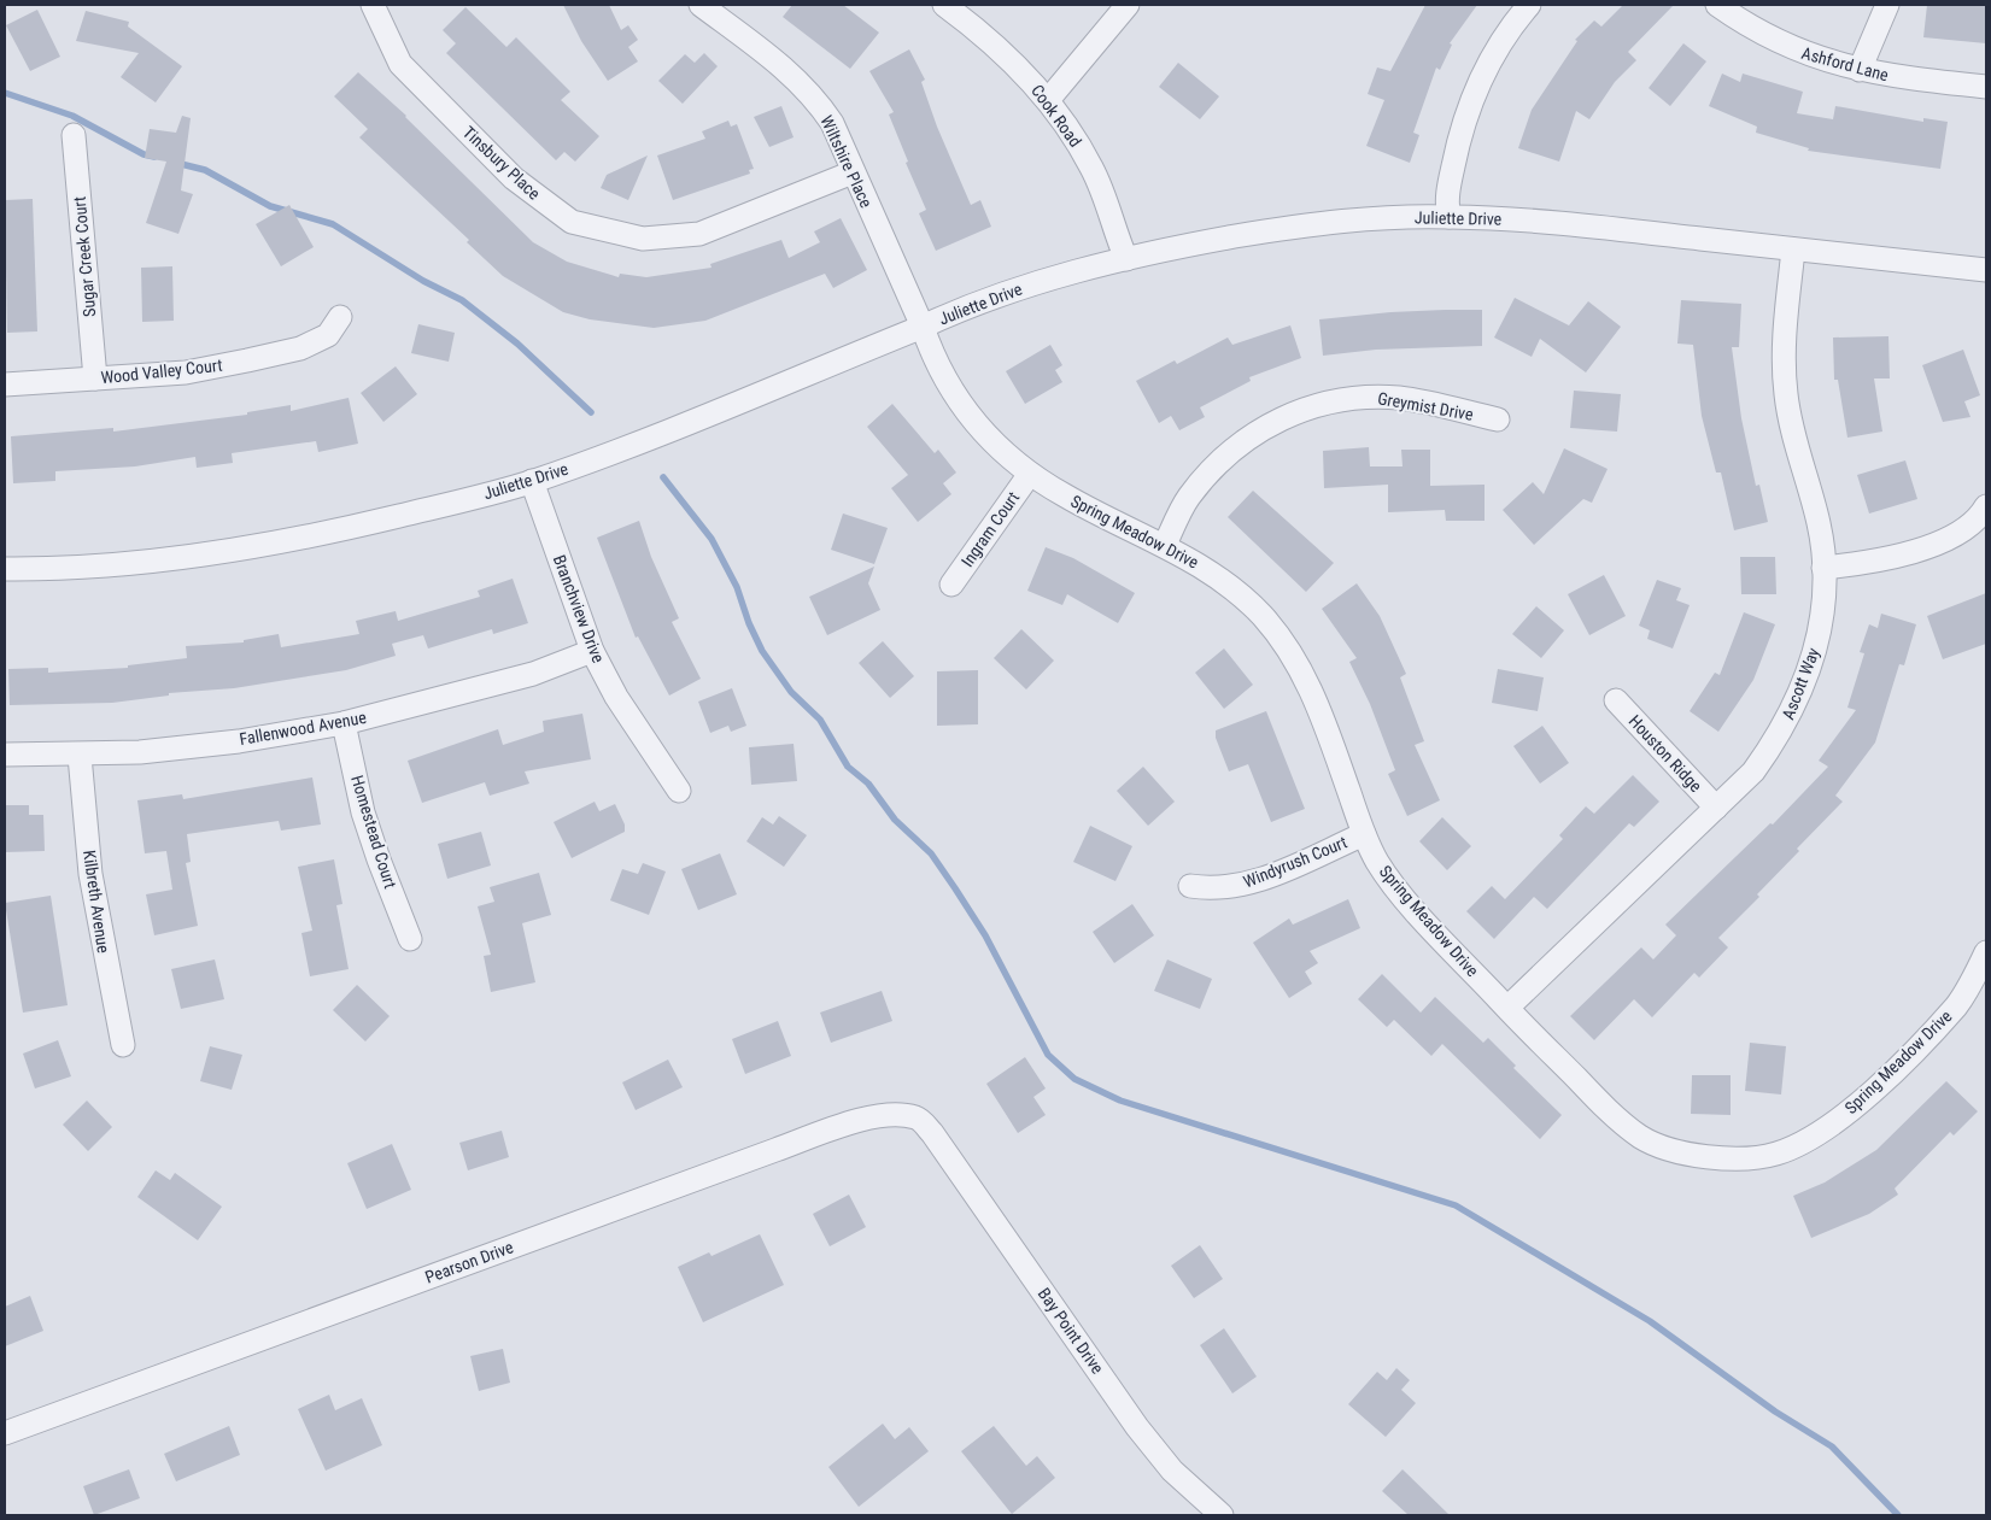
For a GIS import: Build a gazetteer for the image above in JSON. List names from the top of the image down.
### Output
{
  "streets": {
    "street": [
      "Ashford Lane",
      "Cook Road",
      "Wiltshire Place",
      "Tinsbury Place",
      "Juliette Drive",
      "Sugar Creek Court",
      "Wood Valley Court",
      "Greymist Drive",
      "Ingram Court",
      "Spring Meadow Drive",
      "Branchview Drive",
      "Ascott Way",
      "Fallenwood Avenue",
      "Houston Ridge",
      "Homestead Court",
      "Windyrush Court",
      "Kilbreth Avenue",
      "Pearson Drive",
      "Bay Point Drive"
    ]
  },
  "crossings": [
    ["Cook Road", "Juliette Drive"],
    ["Wiltshire Place", "Tinsbury Place"],
    ["Wiltshire Place", "Juliette Drive"],
    ["Wiltshire Place", "Spring Meadow Drive"],
    ["Juliette Drive", "Spring Meadow Drive"],
    ["Juliette Drive", "Branchview Drive"],
    ["Juliette Drive", "Ascott Way"],
    ["Sugar Creek Court", "Wood Valley Court"],
    ["Greymist Drive", "Spring Meadow Drive"],
    ["Ingram Court", "Spring Meadow Drive"],
    ["Spring Meadow Drive", "Ascott Way"],
    ["Spring Meadow Drive", "Windyrush Court"],
    ["Branchview Drive", "Fallenwood Avenue"],
    ["Ascott Way", "Houston Ridge"],
    ["Fallenwood Avenue", "Homestead Court"],
    ["Fallenwood Avenue", "Kilbreth Avenue"],
    ["Pearson Drive", "Bay Point Drive"]
  ]
}
